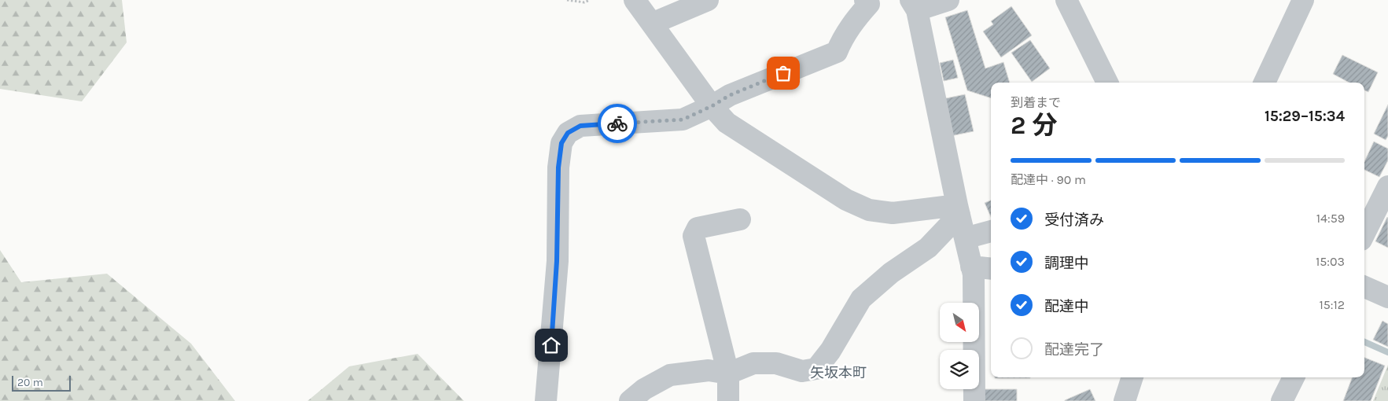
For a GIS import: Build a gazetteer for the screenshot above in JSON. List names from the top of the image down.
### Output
{
  "districts": ["矢坂本町"],
  "scale_bar": "20 m",
  "north": "bottom right",
  "page": {
    "heading": ["2 分", "到着まで", "15:29–15:34"],
    "bar": "配達中 · 90 m",
    "list": [
      ["受付済み", "14:59"],
      ["調理中", "15:03"],
      ["配達中", "15:12"],
      "配達完了"
    ],
    "scale": "20 m"
  }
}
